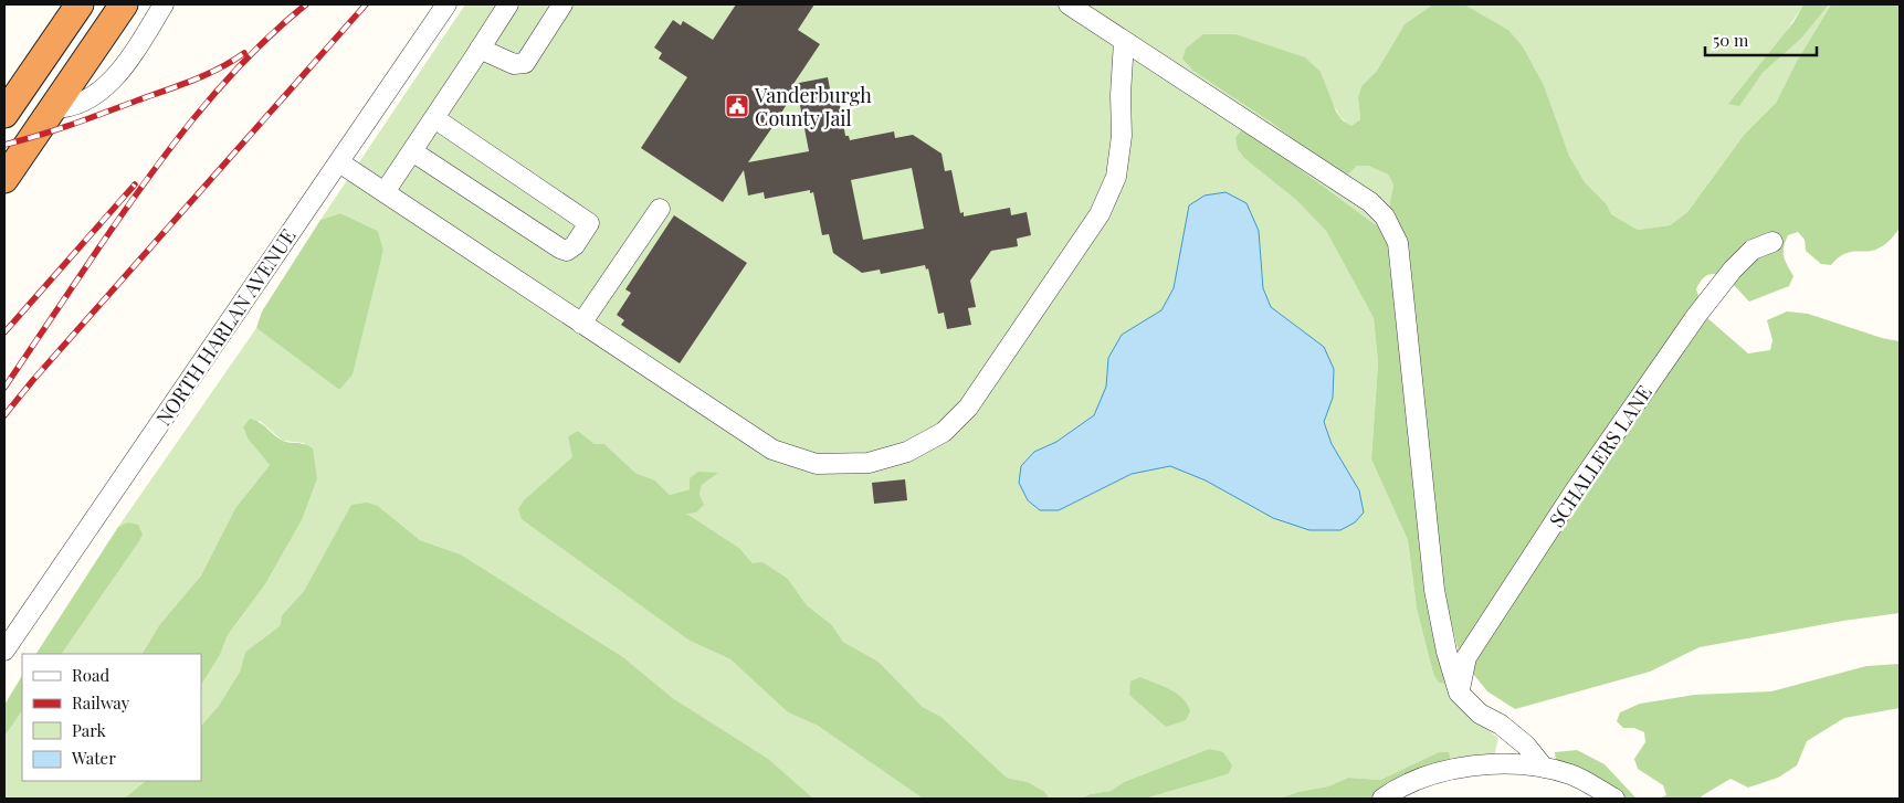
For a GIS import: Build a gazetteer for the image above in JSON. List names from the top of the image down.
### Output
{
  "streets": {
    "street": ["NORTH HARLAN AVENUE", "SCHALLERS LANE"]
  },
  "places": {
    "public building": ["Vanderburgh County Jail"]
  },
  "legend": [
    "Road",
    "Railway",
    "Park",
    "Water"
  ],
  "scale_bar": "50 m"
}
